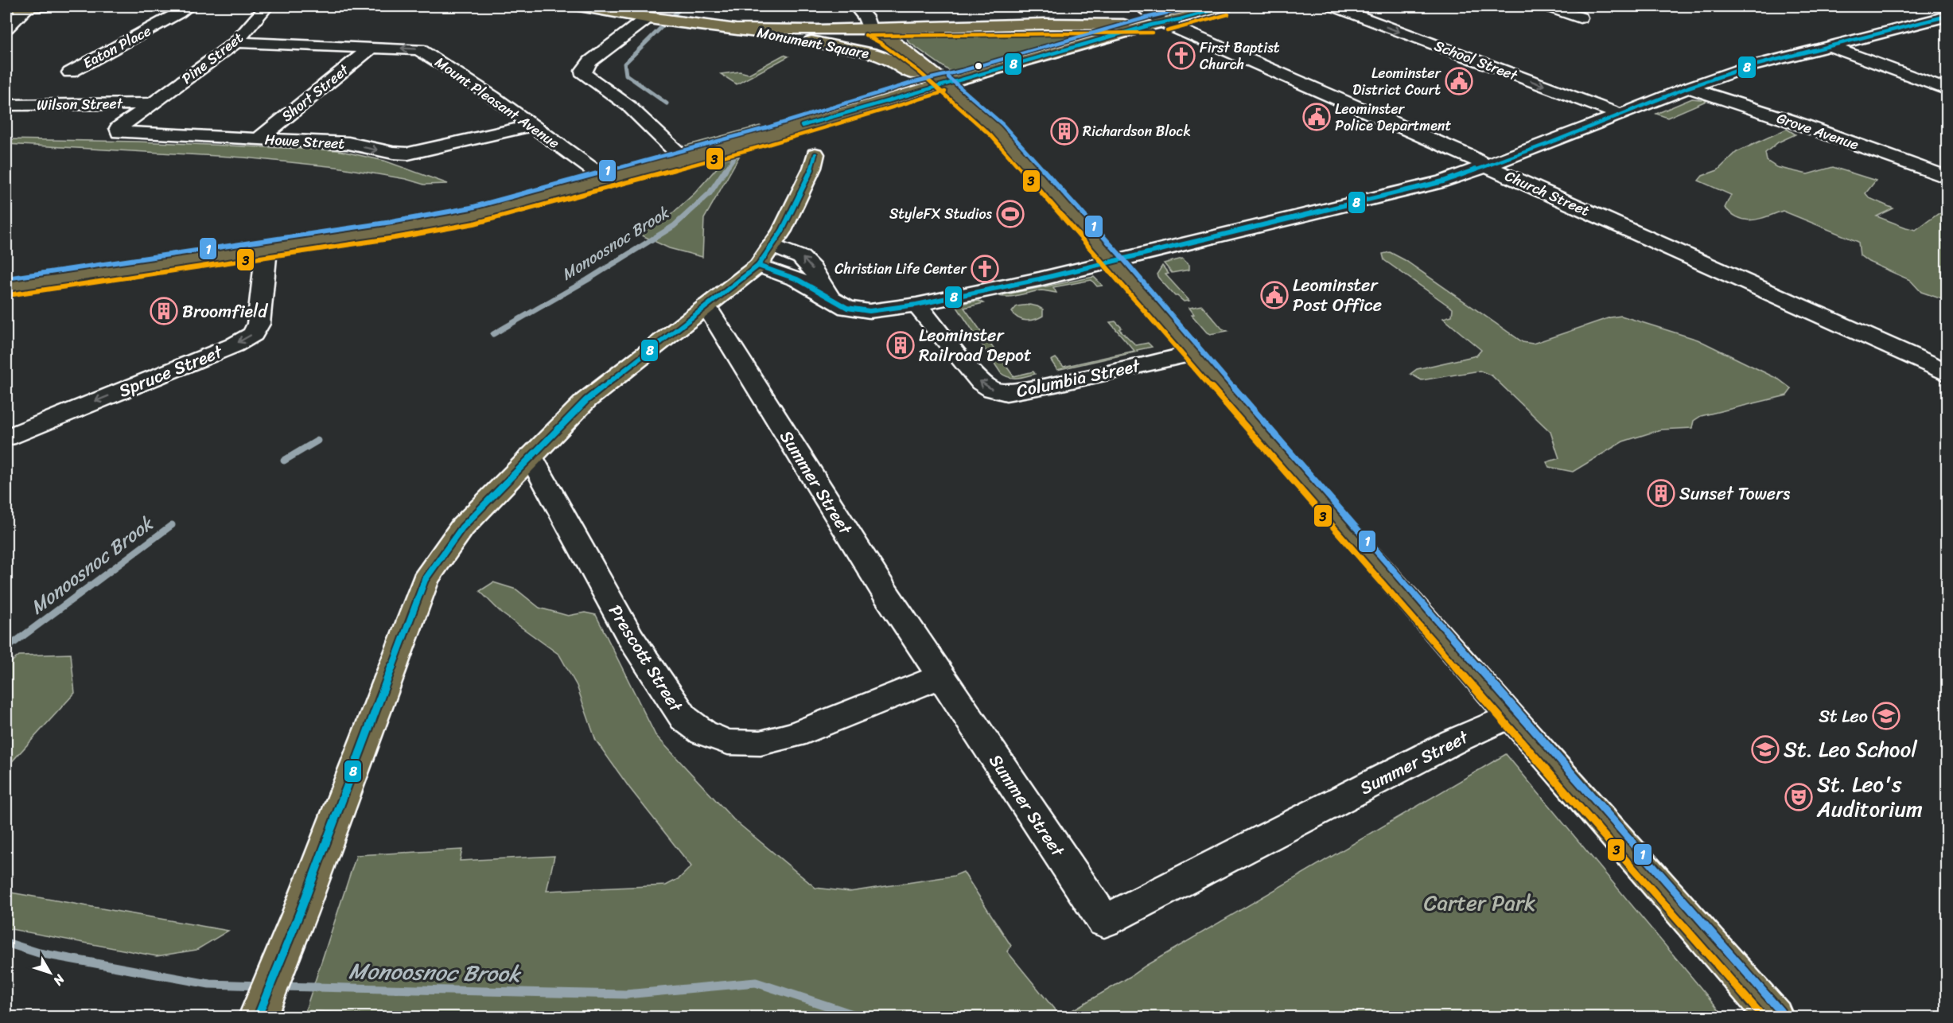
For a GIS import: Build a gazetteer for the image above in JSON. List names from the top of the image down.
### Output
{
  "streets": {
    "main road": ["Monument Square"],
    "street": [
      "Eaton Place",
      "Pine Street",
      "School Street",
      "Short Street",
      "Mount Pleasant Avenue",
      "Wilson Street",
      "Grove Avenue",
      "Howe Street",
      "Church Street",
      "Spruce Street",
      "Columbia Street",
      "Summer Street",
      "Prescott Street"
    ]
  },
  "crossings": [
    ["Pine Street", "Mount Pleasant Avenue"],
    ["Pine Street", "Wilson Street"],
    ["Pine Street", "Howe Street"],
    ["Short Street", "Mount Pleasant Avenue"],
    ["Short Street", "Howe Street"],
    ["Mount Pleasant Avenue", "Howe Street"],
    ["Wilson Street", "Howe Street"],
    ["Summer Street", "Prescott Street"]
  ],
  "one_way": [
    "School Street",
    "Mount Pleasant Avenue",
    "Howe Street",
    "Spruce Street"
  ],
  "water": ["Monoosnoc Brook"],
  "parks": ["Carter Park"],
  "places": {
    "church": ["First Baptist Church", "Christian Life Center"],
    "public building": ["Leominster District Court", "Leominster Police Department", "Leominster Post Office"],
    "building": [
      "Richardson Block",
      "Broomfield",
      "Leominster Railroad Depot",
      "Sunset Towers"
    ],
    "sports": ["StyleFX Studios"],
    "school or university": ["St Leo", "St. Leo School"],
    "theatre": ["St. Leo's Auditorium"]
  },
  "lines": ["transit line 8", "transit line 1", "transit line 3"],
  "north": "bottom right"
}
